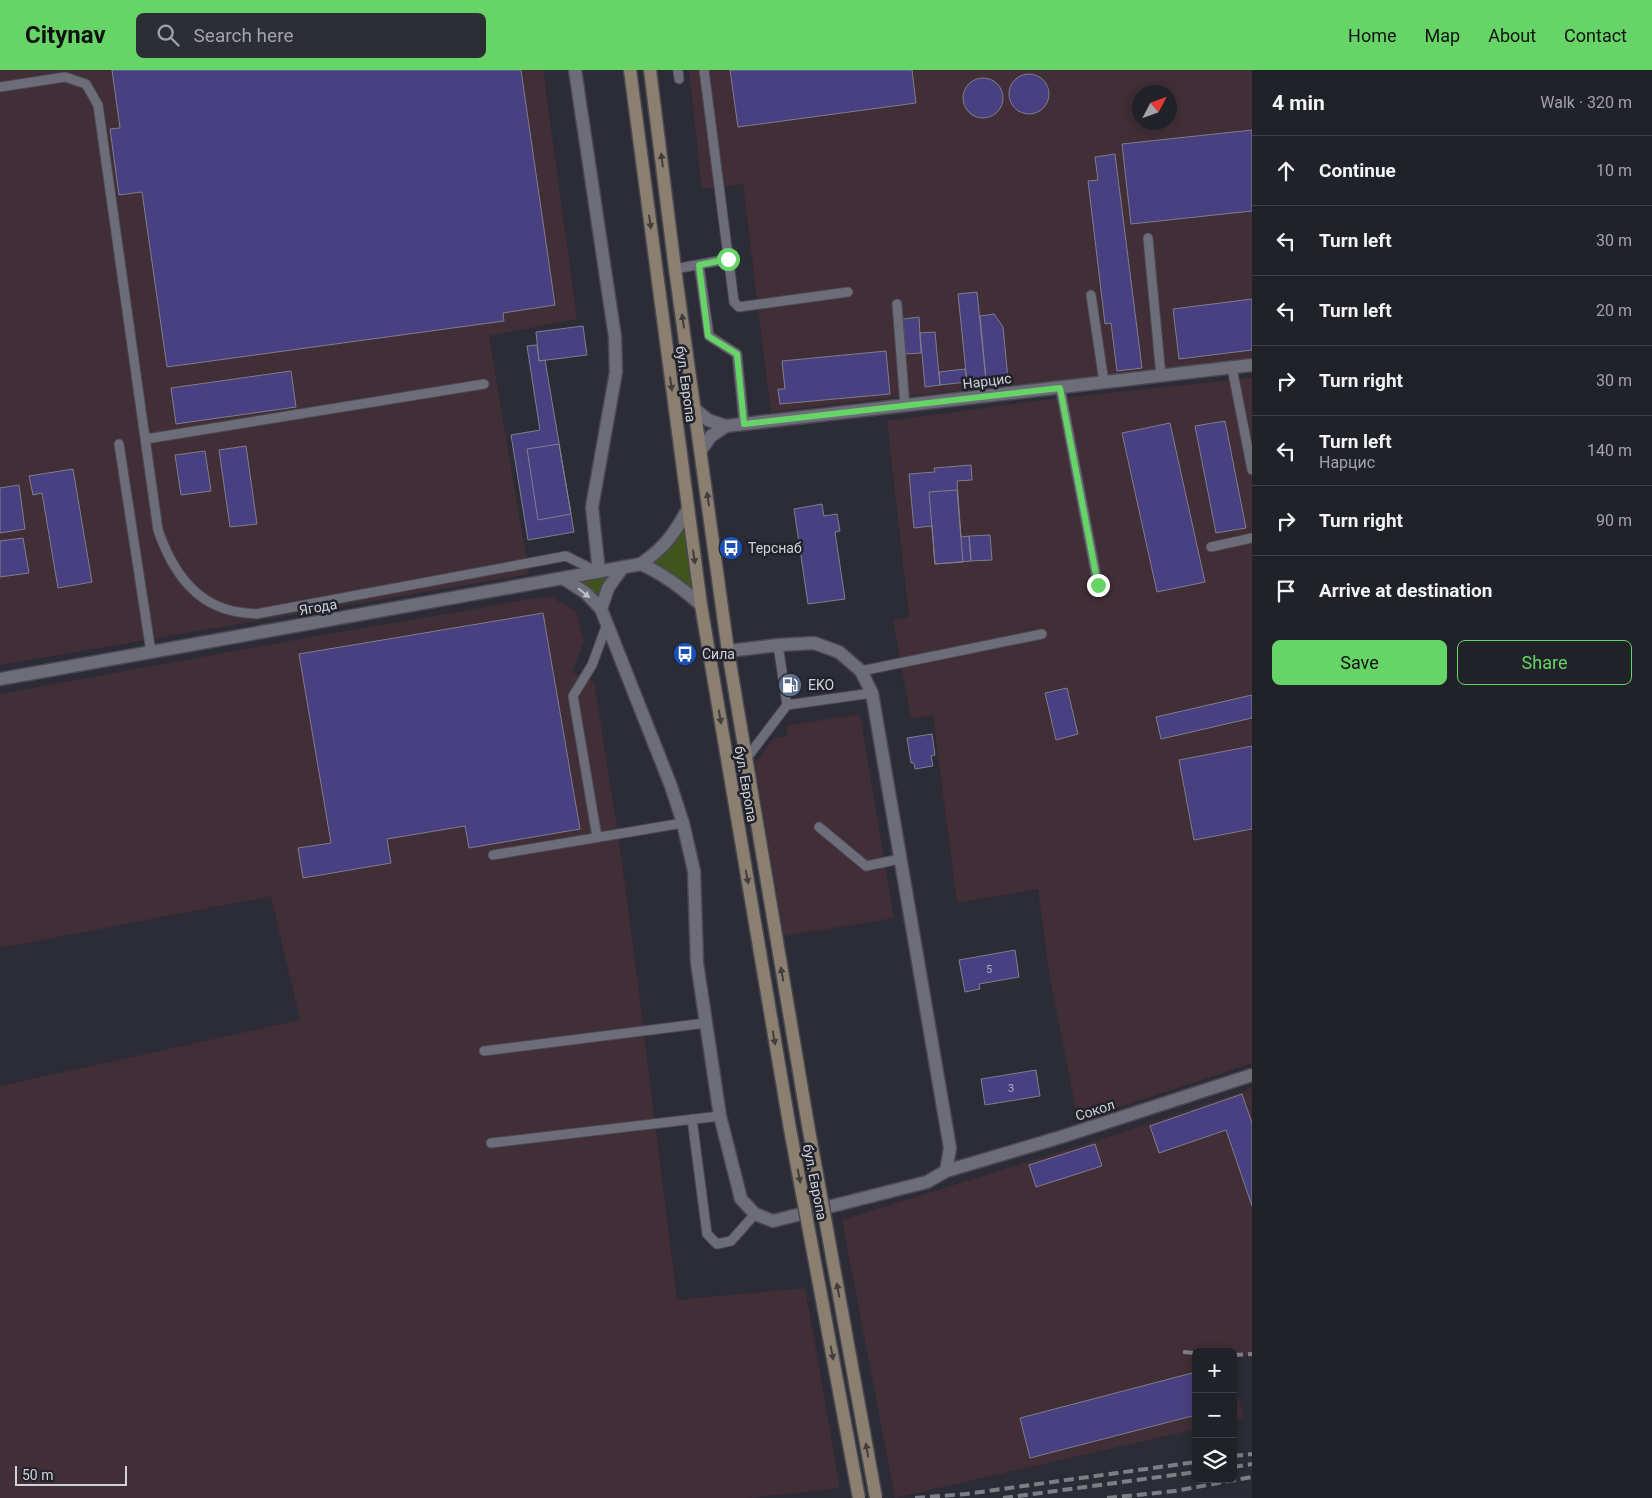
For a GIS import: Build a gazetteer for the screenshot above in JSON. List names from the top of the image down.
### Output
{
  "streets": {
    "main road": ["бул. Европа"],
    "street": ["Нарцис", "Ягода", "Сокол"]
  },
  "places": {
    "bus stop": ["Терснаб", "Сила"],
    "fuel station": ["EKO"]
  },
  "house_numbers": ["5", "3"],
  "scale_bar": "50 m",
  "north": "top right",
  "page": {
    "header": "Citynav",
    "search": "Search here",
    "nav": [
      "Home",
      "Map",
      "About",
      "Contact"
    ],
    "heading": ["4 min", "Walk · 320 m"],
    "list": [
      ["Continue", "10 m"],
      ["Turn left", "30 m"],
      ["Turn left", "20 m"],
      ["Turn right", "30 m"],
      ["Turn left", "Нарцис", "140 m"],
      ["Turn right", "90 m"],
      "Arrive at destination"
    ],
    "buttons": ["Save", "Share"],
    "map_buttons": ["+", "−"],
    "scale": "50 m"
  }
}
